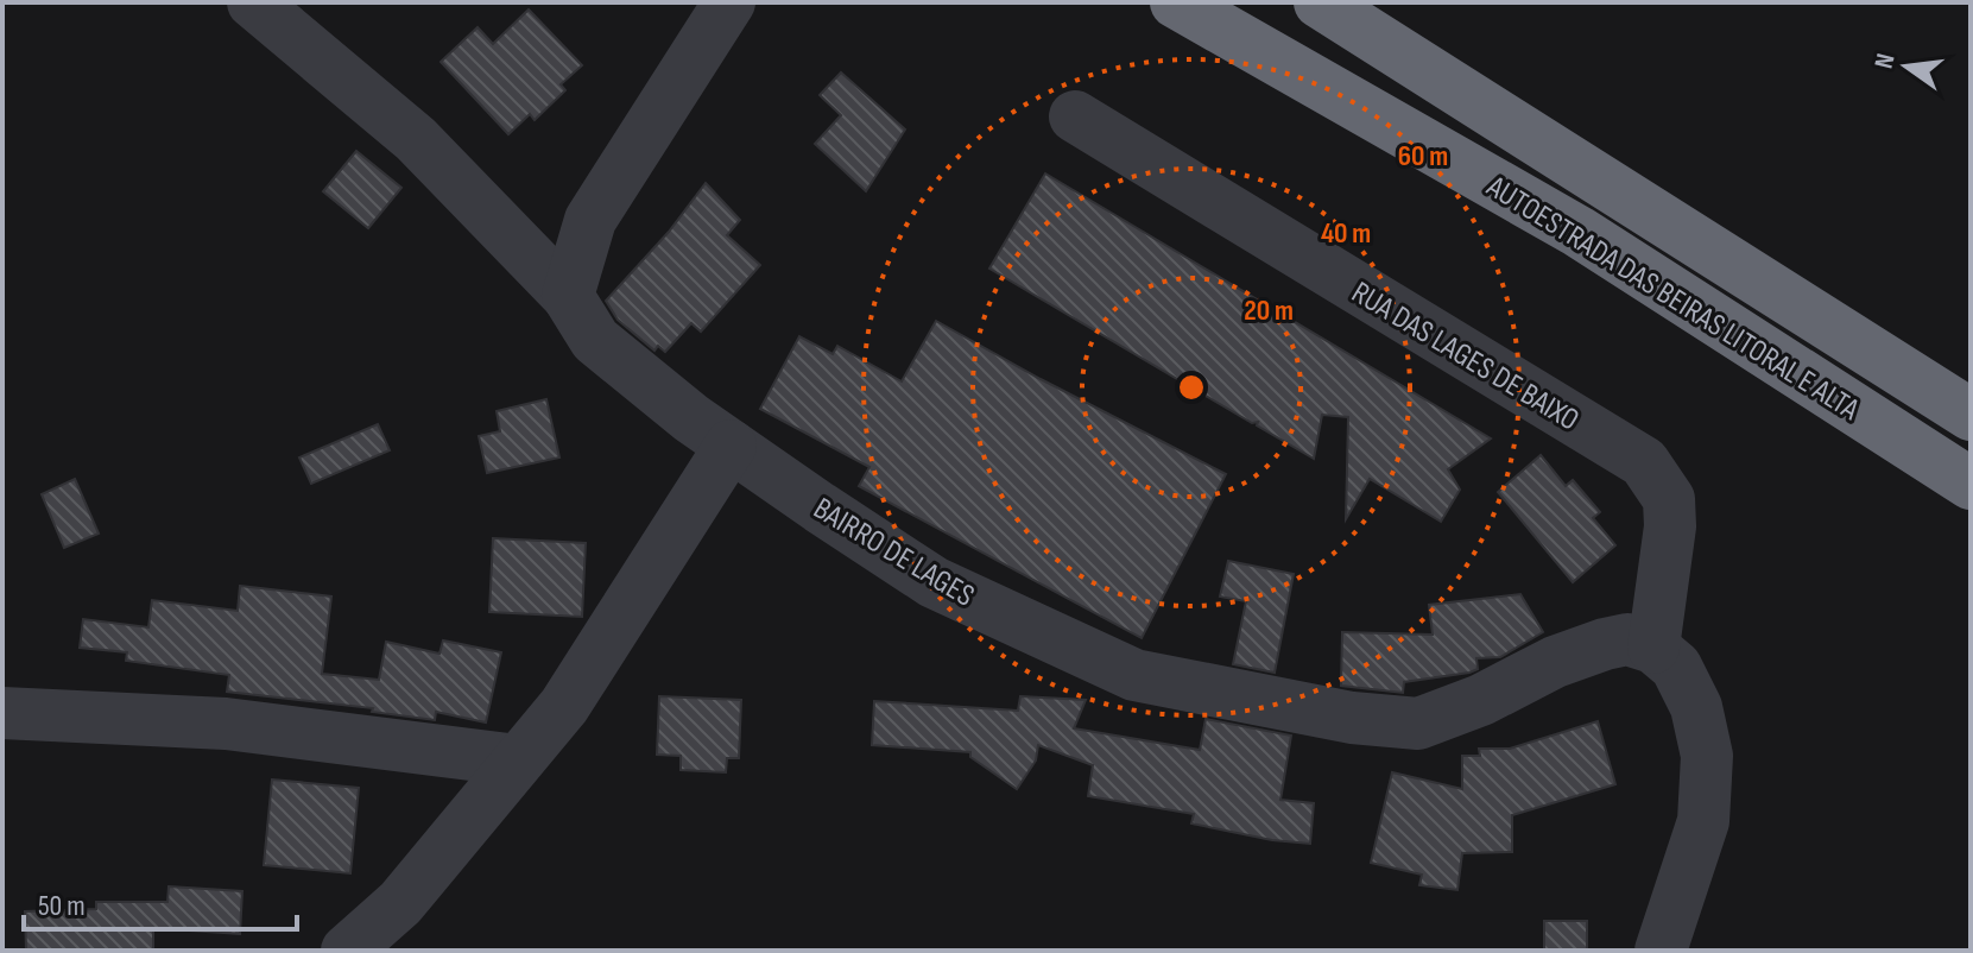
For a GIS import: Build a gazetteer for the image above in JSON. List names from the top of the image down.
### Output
{
  "streets": {
    "highway": ["AUTOESTRADA DAS BEIRAS LITORAL E ALTA"],
    "street": ["RUA DAS LAGES DE BAIXO", "BAIRRO DE LAGES"]
  },
  "crossings": [
    ["RUA DAS LAGES DE BAIXO", "BAIRRO DE LAGES"]
  ],
  "scale_bar": "50 m",
  "north": "left",
  "rings": ["60 m", "40 m", "20 m"]
}
